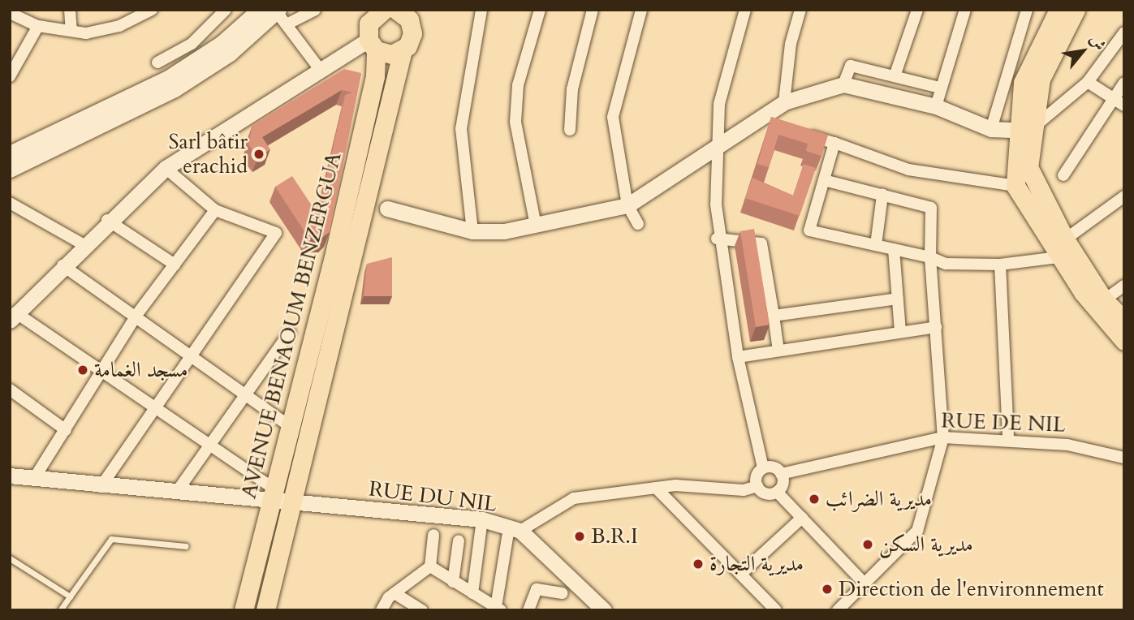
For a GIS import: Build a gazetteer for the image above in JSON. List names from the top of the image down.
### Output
{
  "streets": {
    "main road": ["AVENUE BENAOUM BENZERGUA"],
    "street": ["RUE DE NIL", "RUE DU NIL"]
  },
  "crossings": [
    ["AVENUE BENAOUM BENZERGUA", "RUE DU NIL"]
  ],
  "places": [
    "Sarl bâtir erachid",
    "مسجد الغمامة",
    "مديرية الضرائب",
    "B.R.I",
    "مديرية السكن",
    "مديرية التجارة",
    "Direction de l'environnement"
  ],
  "north": "top right"
}
